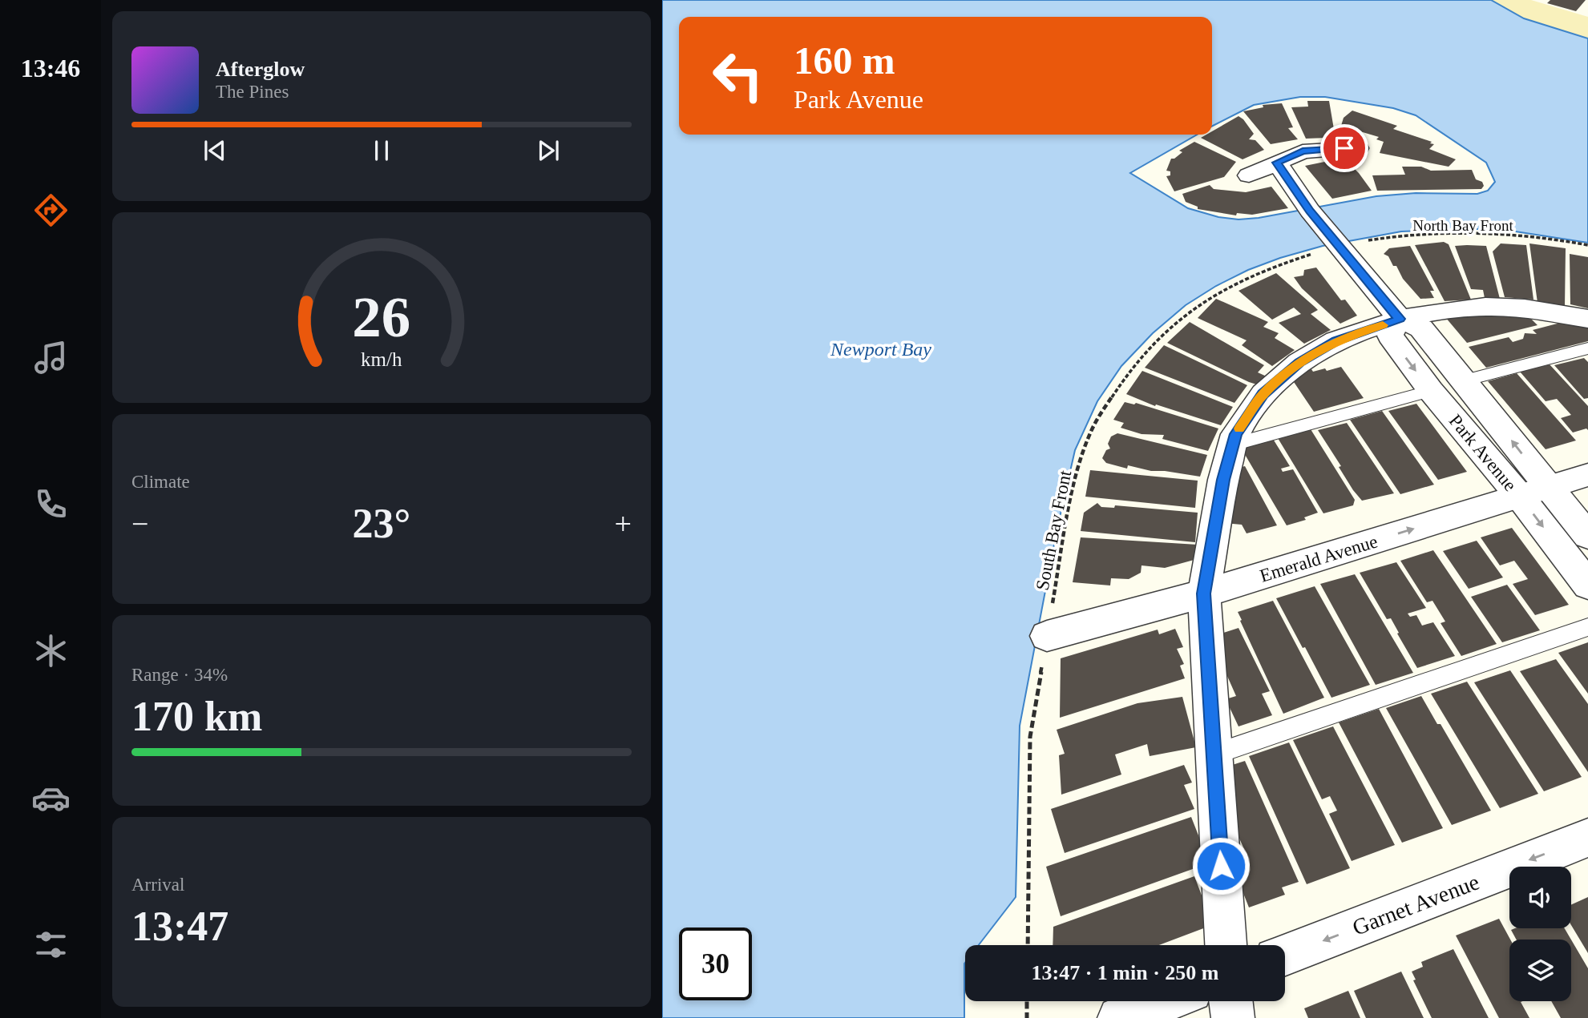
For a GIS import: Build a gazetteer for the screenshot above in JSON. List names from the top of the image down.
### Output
{
  "streets": {
    "street": ["Park Avenue", "Emerald Avenue", "Garnet Avenue"],
    "path": ["North Bay Front", "South Bay Front"]
  },
  "crossings": [
    ["North Bay Front", "Park Avenue"],
    ["North Bay Front", "South Bay Front"],
    ["Park Avenue", "South Bay Front"],
    ["Park Avenue", "Emerald Avenue"],
    ["South Bay Front", "Emerald Avenue"]
  ],
  "one_way": ["Garnet Avenue"],
  "water": ["Newport Bay"],
  "page": {
    "tabs": "13:46",
    "turn": ["160 m", "Park Avenue"],
    "song": ["Afterglow", "The Pines"],
    "tile": [
      "Climate",
      ["Range · 34%", "170 km"],
      ["Arrival", "13:47"]
    ],
    "heat": ["−", "23°", "+"],
    "limit": "30",
    "trip": "13:47 · 1 min · 250 m",
    "gauge": ["26", "km/h"]
  }
}
